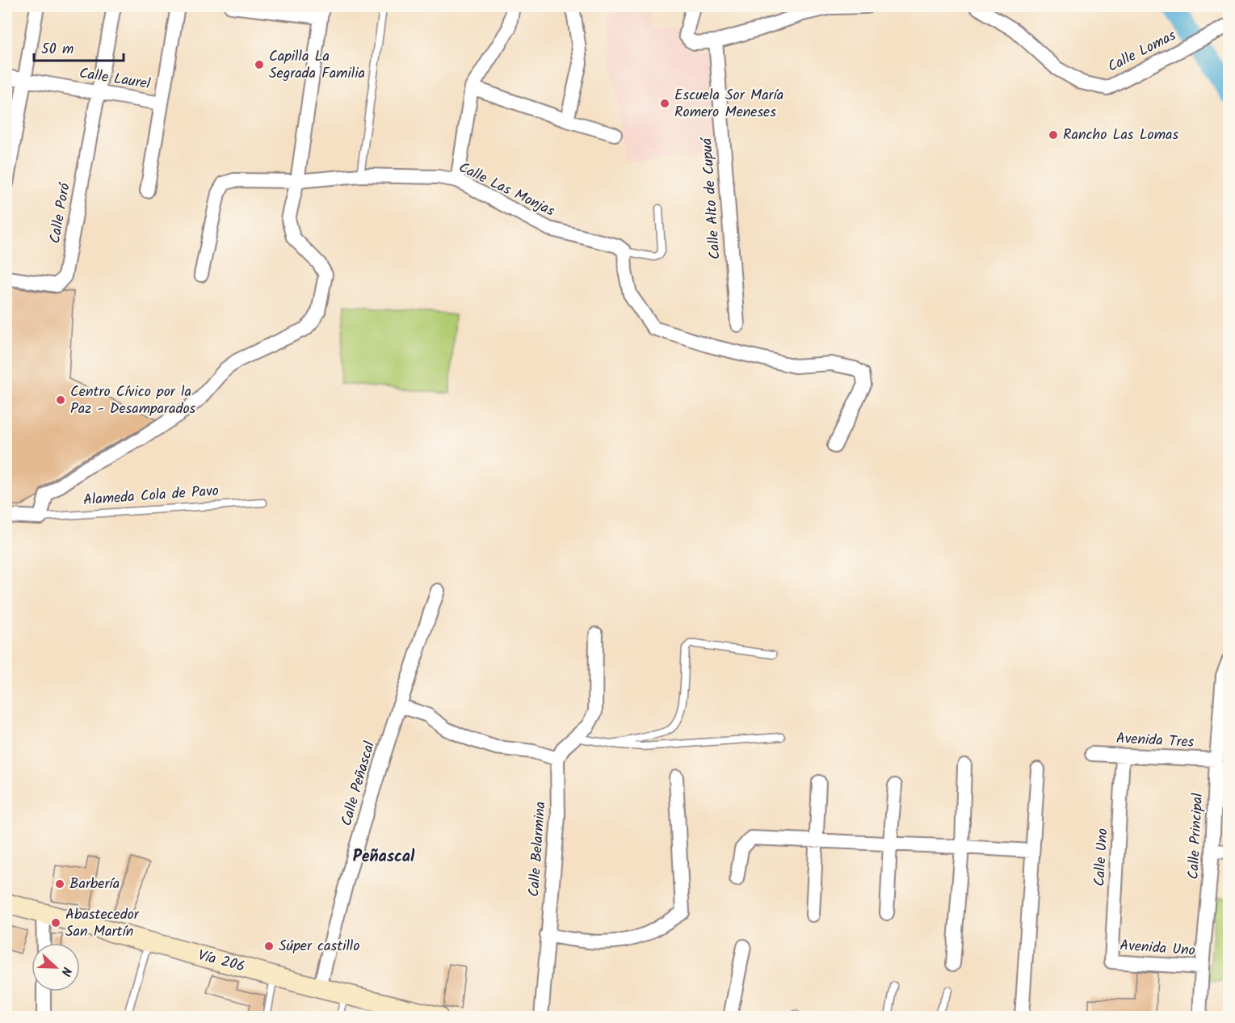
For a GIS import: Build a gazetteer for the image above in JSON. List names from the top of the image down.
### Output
{
  "streets": {
    "main road": ["Vía 206"],
    "street": [
      "Calle Lomas",
      "Calle Laurel",
      "Calle Las Monjas",
      "Calle Alto de Cupuá",
      "Calle Poró",
      "Avenida Tres",
      "Calle Peñascal",
      "Calle Principal",
      "Calle Belarmina",
      "Calle Uno",
      "Avenida Uno"
    ],
    "lane": ["Alameda Cola de Pavo"]
  },
  "crossings": [
    ["Calle Laurel", "Calle Poró"],
    ["Avenida Tres", "Calle Principal"],
    ["Avenida Tres", "Calle Uno"],
    ["Calle Peñascal", "Vía 206"],
    ["Calle Principal", "Avenida Uno"],
    ["Calle Uno", "Avenida Uno"]
  ],
  "districts": ["Peñascal"],
  "places": [
    "Capilla La Segrada Familia",
    "Escuela Sor María Romero Meneses",
    "Rancho Las Lomas",
    "Centro Cívico por la Paz - Desamparados",
    "Barbería",
    "Abastecedor San Martín",
    "Súper castillo"
  ],
  "scale_bar": "50 m",
  "north": "right"
}
